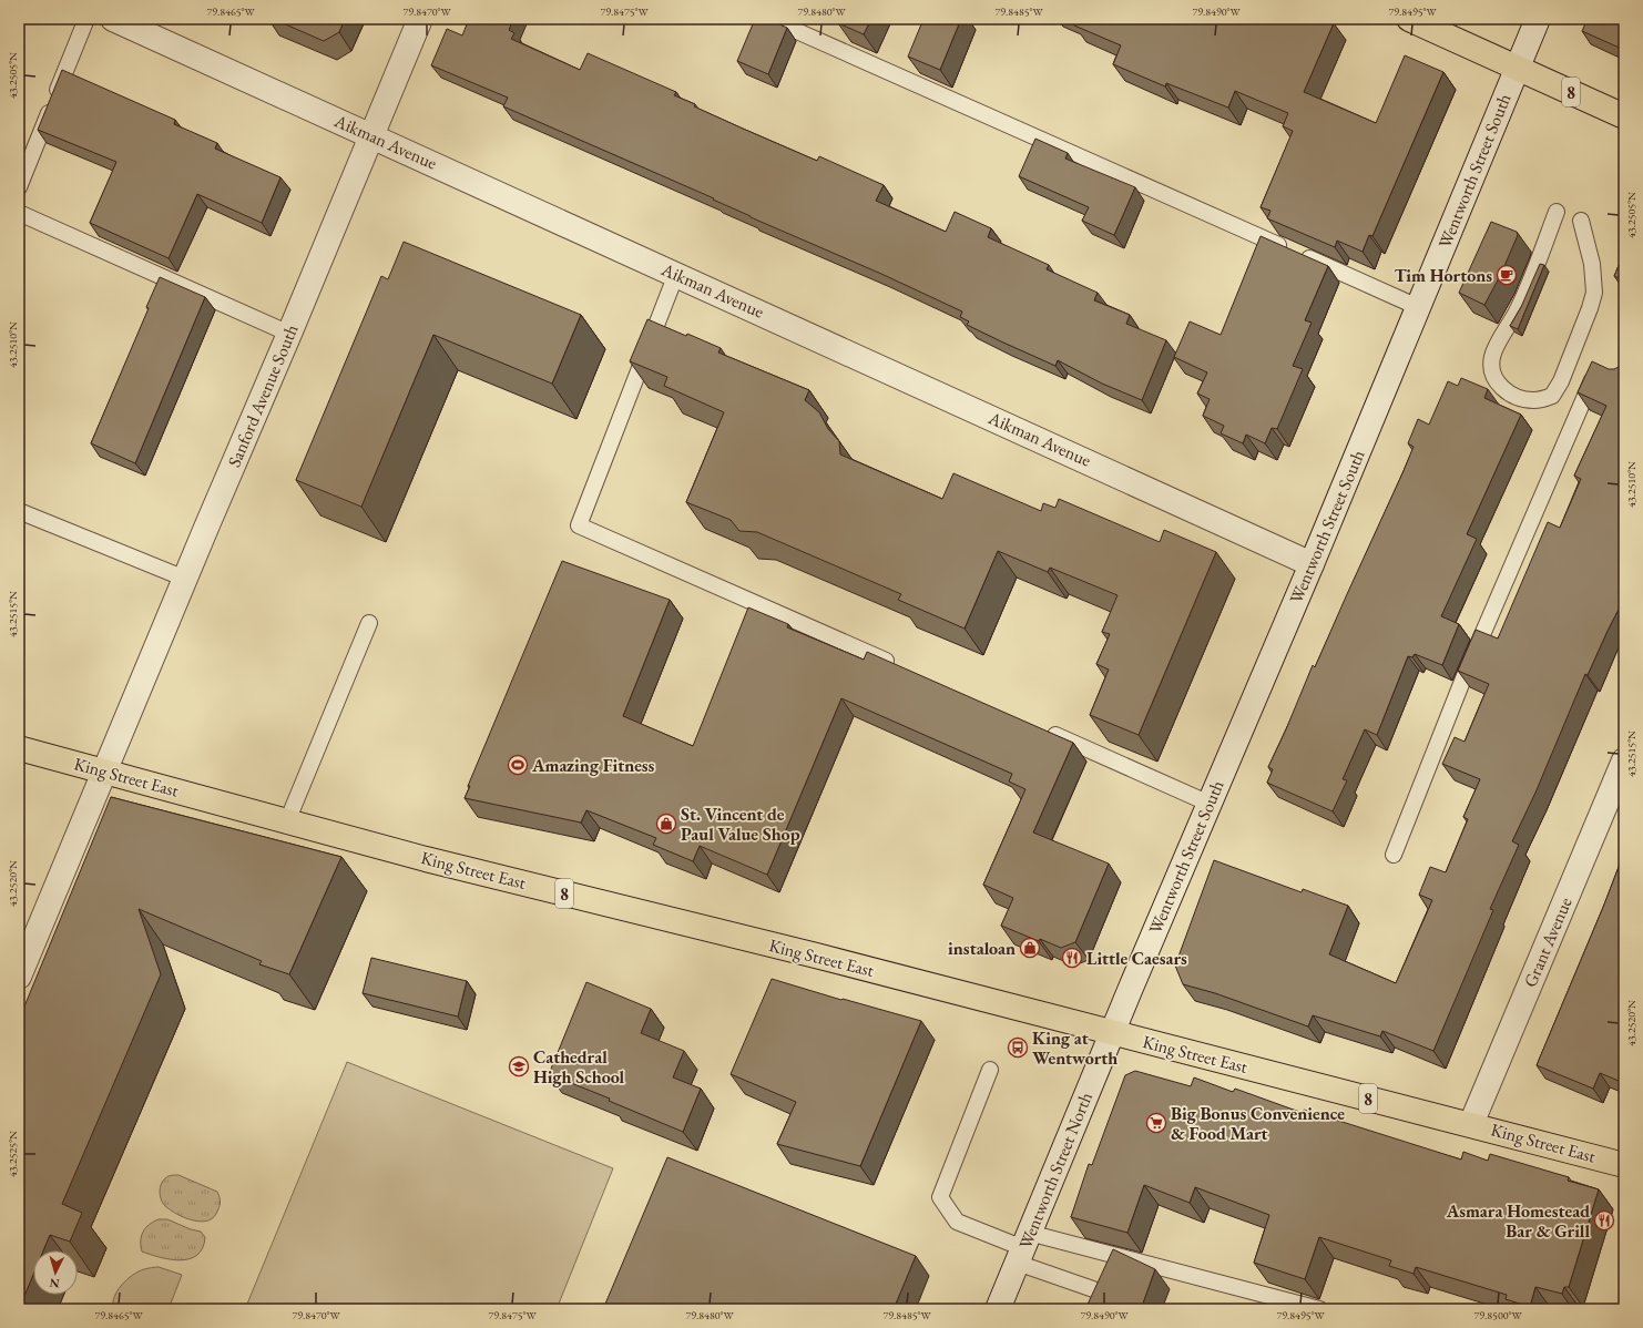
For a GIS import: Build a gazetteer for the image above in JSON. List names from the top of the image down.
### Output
{
  "streets": {
    "main road": ["8", "King Street East"],
    "street": [
      "Aikman Avenue",
      "Wentworth Street South",
      "Sanford Avenue South",
      "Grant Avenue",
      "Wentworth Street North"
    ]
  },
  "crossings": [
    ["8", "Wentworth Street South"],
    ["Aikman Avenue", "Wentworth Street South"],
    ["Aikman Avenue", "Sanford Avenue South"],
    ["Wentworth Street South", "King Street East"],
    ["Wentworth Street South", "Wentworth Street North"],
    ["Sanford Avenue South", "King Street East"],
    ["King Street East", "Grant Avenue"],
    ["King Street East", "Wentworth Street North"]
  ],
  "places": {
    "cafe": ["Tim Hortons"],
    "sports": ["Amazing Fitness"],
    "shop": ["St. Vincent de Paul Value Shop", "instaloan"],
    "restaurant": ["Little Caesars", "Asmara Homestead Bar & Grill"],
    "bus stop": ["King at Wentworth"],
    "school or university": ["Cathedral High School"],
    "supermarket": ["Big Bonus Convenience & Food Mart"]
  },
  "north": "bottom",
  "coordinates": [
    "79.8465°W",
    "79.8470°W",
    "79.8475°W",
    "79.8480°W",
    "79.8485°W",
    "79.8490°W",
    "79.8495°W",
    "43.2505°N",
    "43.2510°N",
    "43.2515°N",
    "43.2520°N",
    "43.2525°N",
    "79.8500°W"
  ]
}
